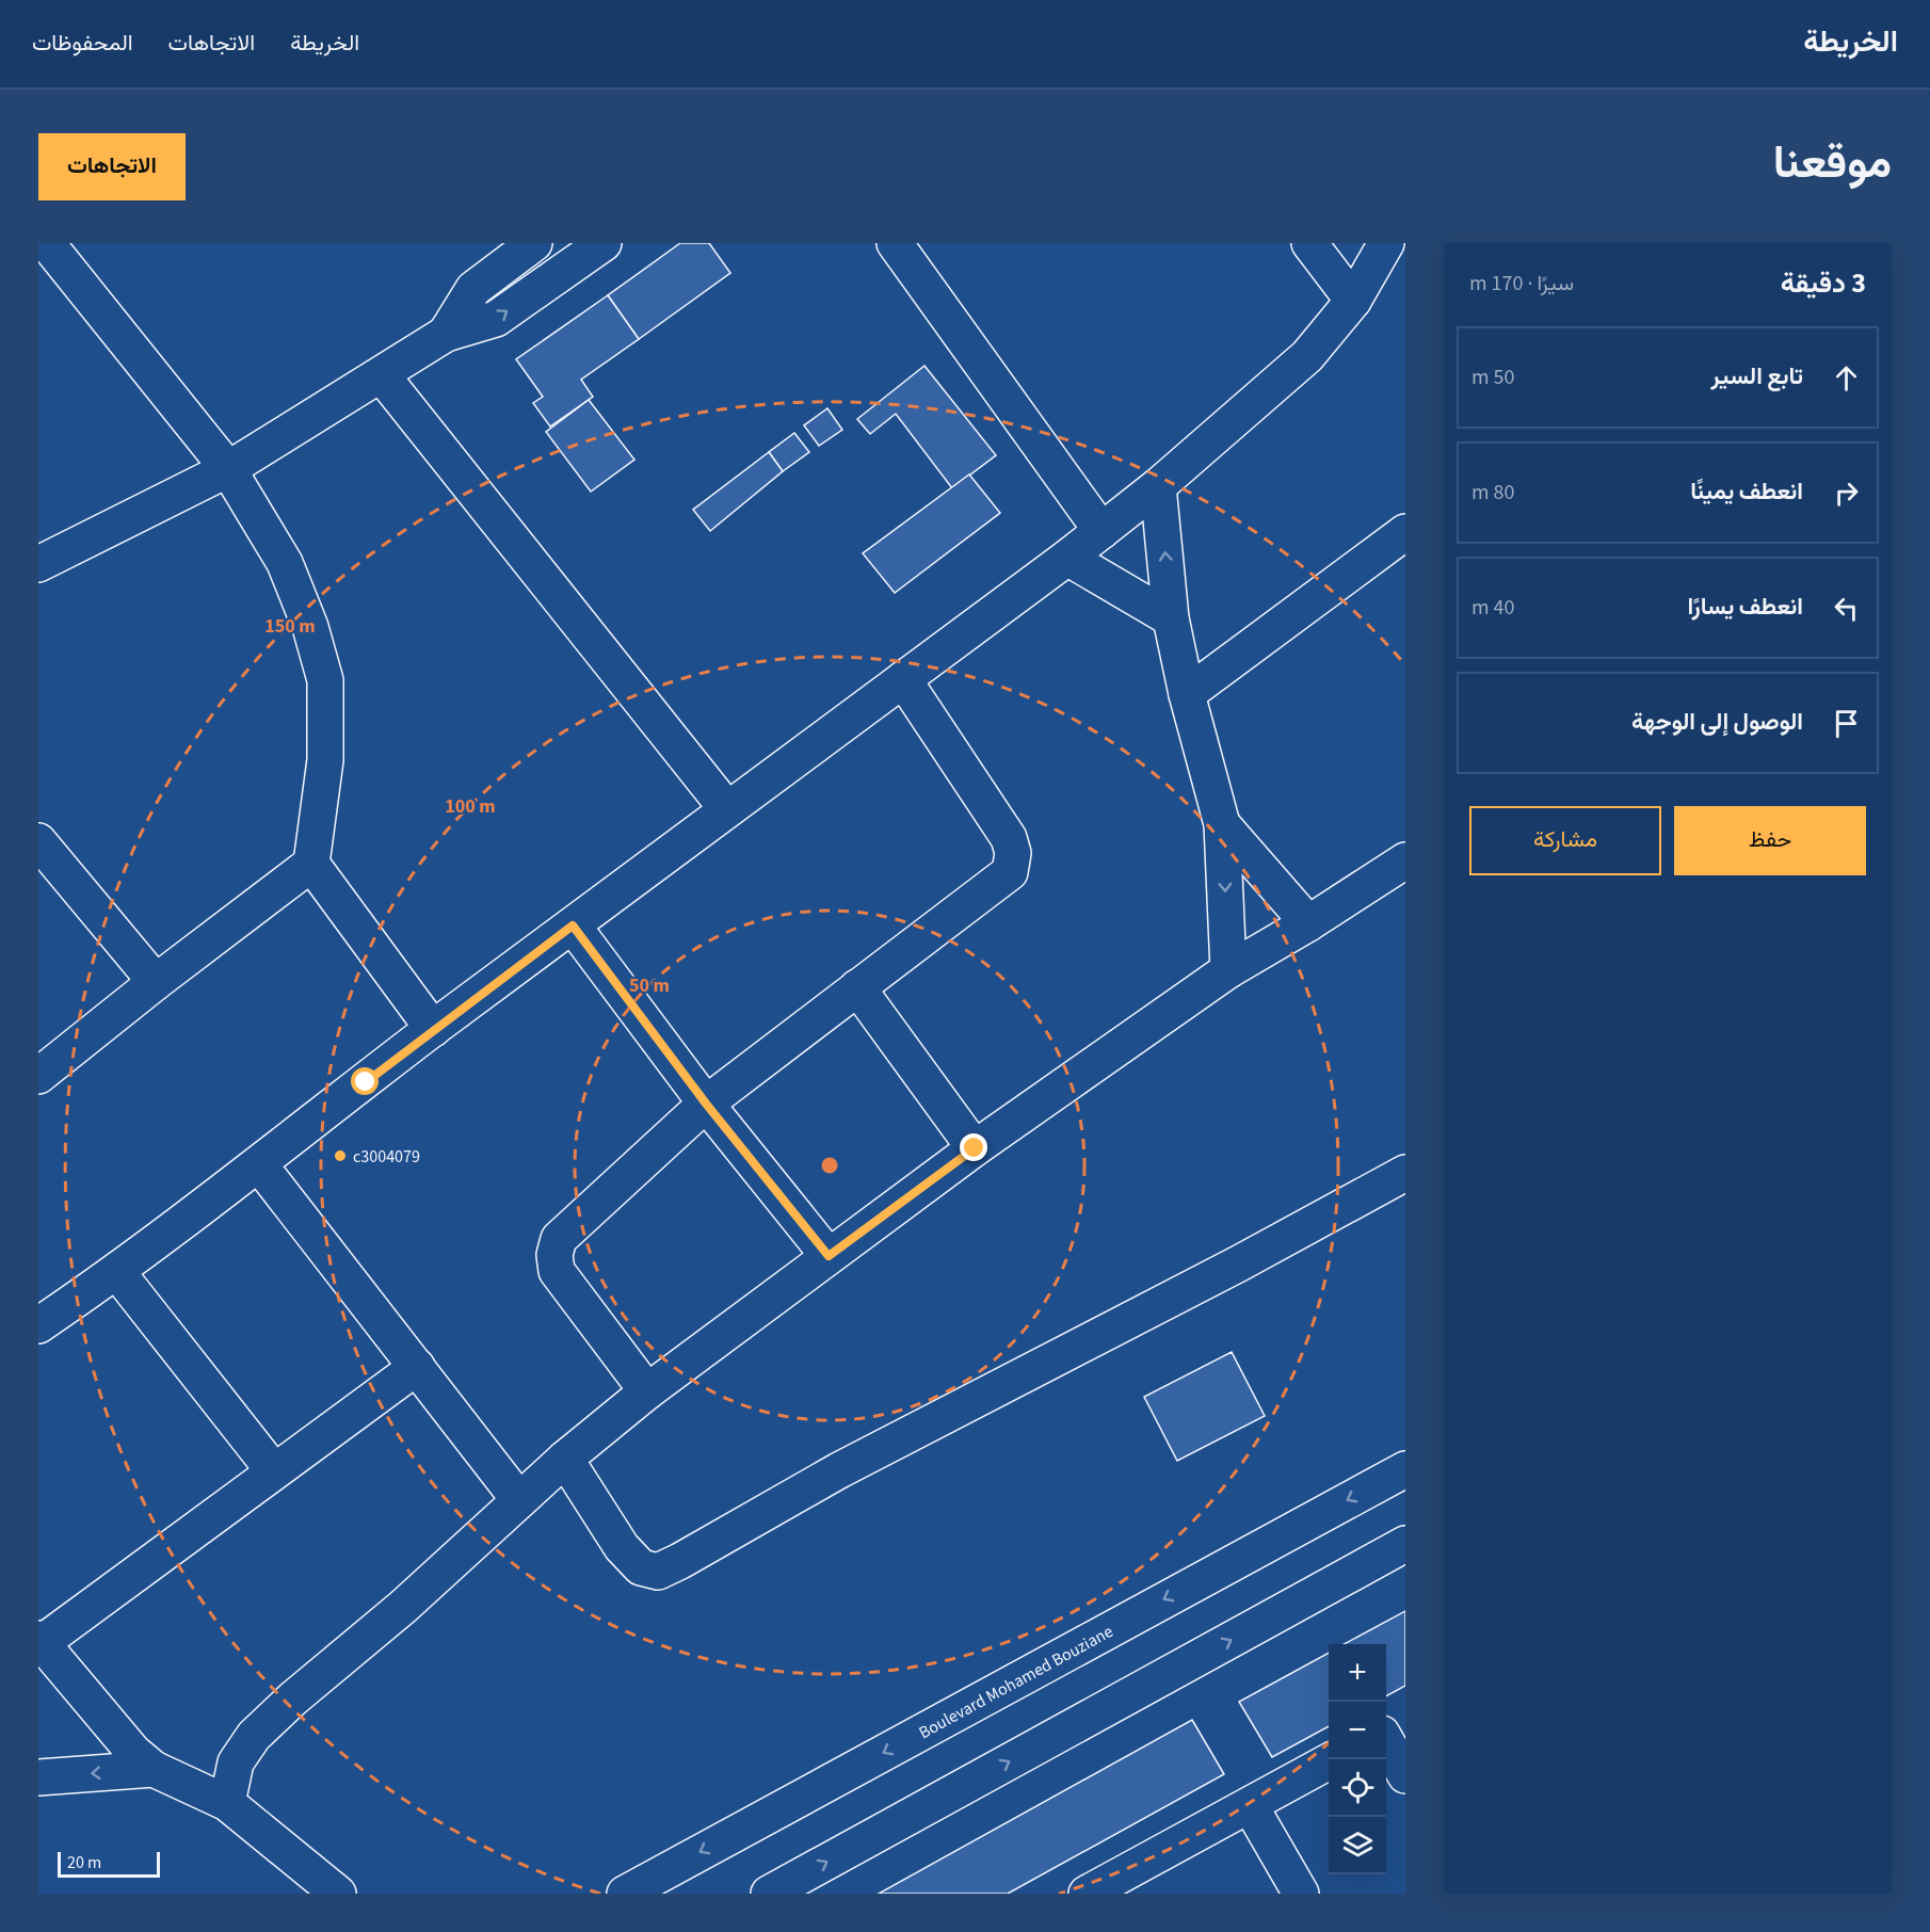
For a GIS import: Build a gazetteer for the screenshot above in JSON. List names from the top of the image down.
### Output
{
  "streets": {
    "street": ["Boulevard Mohamed Bouziane"]
  },
  "places": ["c3004079"],
  "scale_bar": "20 m",
  "page": {
    "header": "الخريطة",
    "nav": ["الخريطة", "الاتجاهات", "المحفوظات"],
    "title": "موقعنا",
    "buttons": [
      "الاتجاهات",
      ["حفظ", "مشاركة"]
    ],
    "heading": ["3 دقيقة", "سيرًا · 170 m"],
    "list": [
      ["تابع السير", "50 m"],
      ["انعطف يمينًا", "80 m"],
      ["انعطف يسارًا", "40 m"],
      "الوصول إلى الوجهة"
    ],
    "map_buttons": ["+", "−"],
    "scale": "20 m"
  },
  "rings": ["150 m", "100 m", "50 m"]
}
